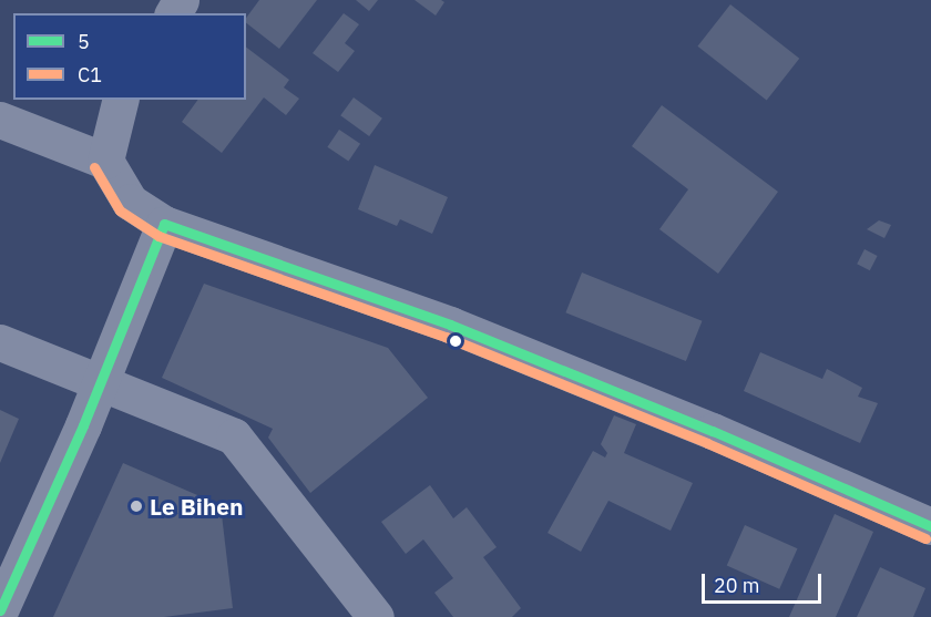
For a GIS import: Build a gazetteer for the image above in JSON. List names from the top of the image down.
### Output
{
  "places": ["Le Bihen"],
  "lines": ["transit line C1", "transit line 5"],
  "legend": ["5", "C1"],
  "scale_bar": "20 m"
}
